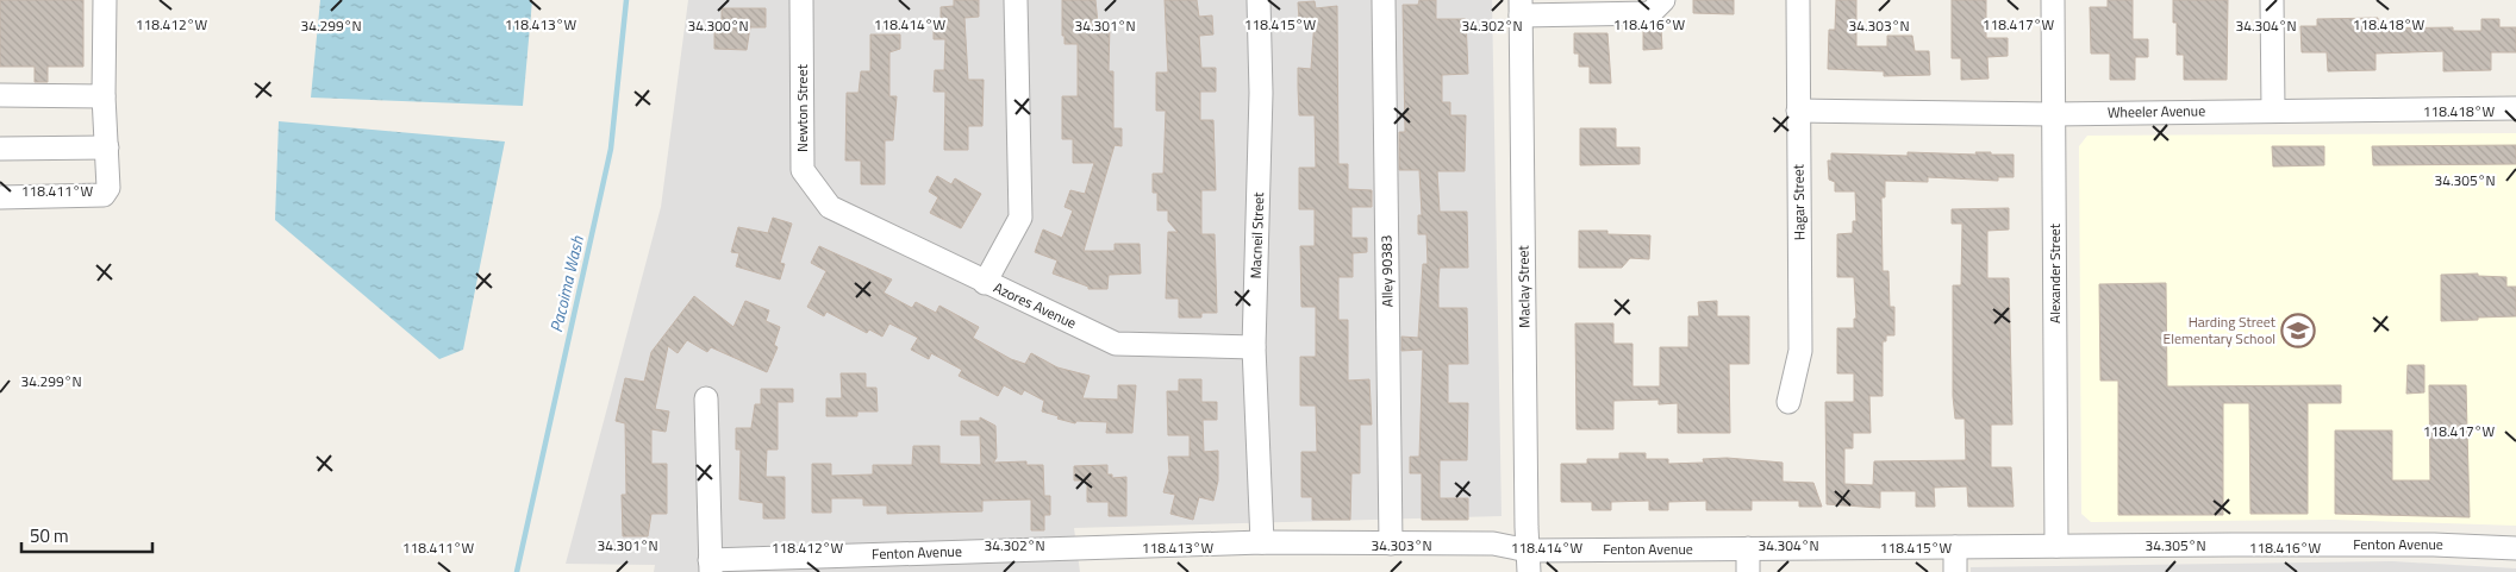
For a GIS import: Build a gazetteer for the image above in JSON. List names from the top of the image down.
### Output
{
  "streets": {
    "street": [
      "Newton Street",
      "Wheeler Avenue",
      "Hagar Street",
      "Macneil Street",
      "Alley 90383",
      "Alexander Street",
      "Maclay Street",
      "Azores Avenue",
      "Fenton Avenue"
    ]
  },
  "crossings": [
    ["Newton Street", "Azores Avenue"],
    ["Wheeler Avenue", "Hagar Street"],
    ["Wheeler Avenue", "Alexander Street"],
    ["Macneil Street", "Azores Avenue"],
    ["Macneil Street", "Fenton Avenue"],
    ["Alley 90383", "Fenton Avenue"],
    ["Alexander Street", "Fenton Avenue"],
    ["Maclay Street", "Fenton Avenue"]
  ],
  "water": ["Pacoima Wash"],
  "places": {
    "school or university": ["Harding Street Elementary School"]
  },
  "scale_bar": "50 m",
  "coordinates": [
    "118.412°W",
    "118.413°W",
    "118.414°W",
    "118.415°W",
    "118.416°W",
    "118.417°W",
    "118.418°W",
    "34.303°N",
    "34.299°N",
    "34.300°N",
    "34.301°N",
    "34.302°N",
    "34.304°N",
    "34.305°N",
    "118.411°W"
  ]
}
